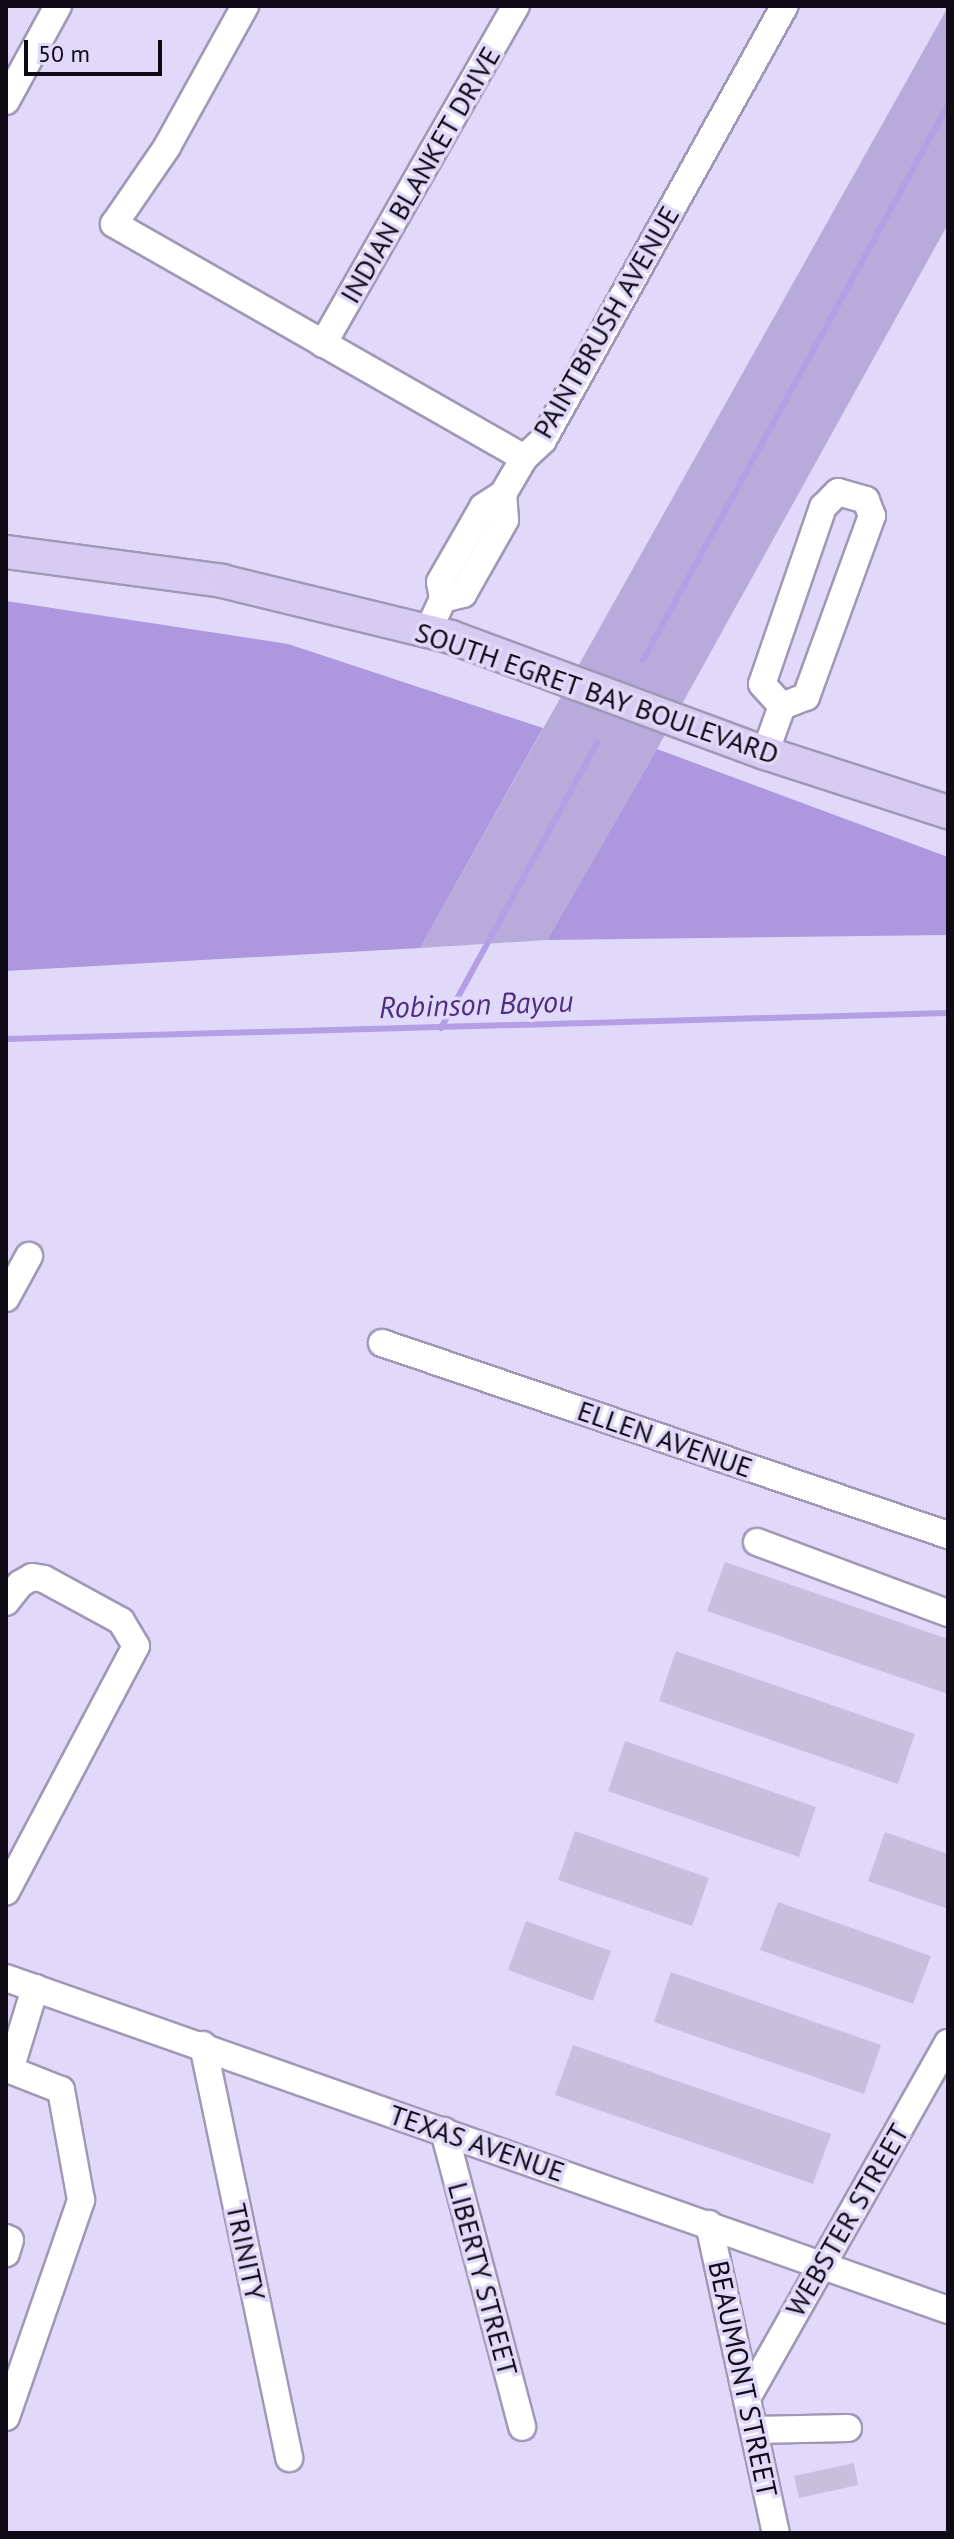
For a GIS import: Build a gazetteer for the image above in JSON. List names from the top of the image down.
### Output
{
  "streets": {
    "main road": ["SOUTH EGRET BAY BOULEVARD"],
    "street": [
      "INDIAN BLANKET DRIVE",
      "PAINTBRUSH AVENUE",
      "ELLEN AVENUE",
      "TEXAS AVENUE",
      "WEBSTER STREET",
      "TRINITY",
      "LIBERTY STREET",
      "BEAUMONT STREET"
    ]
  },
  "crossings": [
    ["PAINTBRUSH AVENUE", "SOUTH EGRET BAY BOULEVARD"],
    ["TEXAS AVENUE", "WEBSTER STREET"],
    ["TEXAS AVENUE", "TRINITY"],
    ["TEXAS AVENUE", "LIBERTY STREET"],
    ["TEXAS AVENUE", "BEAUMONT STREET"],
    ["WEBSTER STREET", "BEAUMONT STREET"]
  ],
  "water": ["Robinson Bayou"],
  "scale_bar": "50 m"
}
